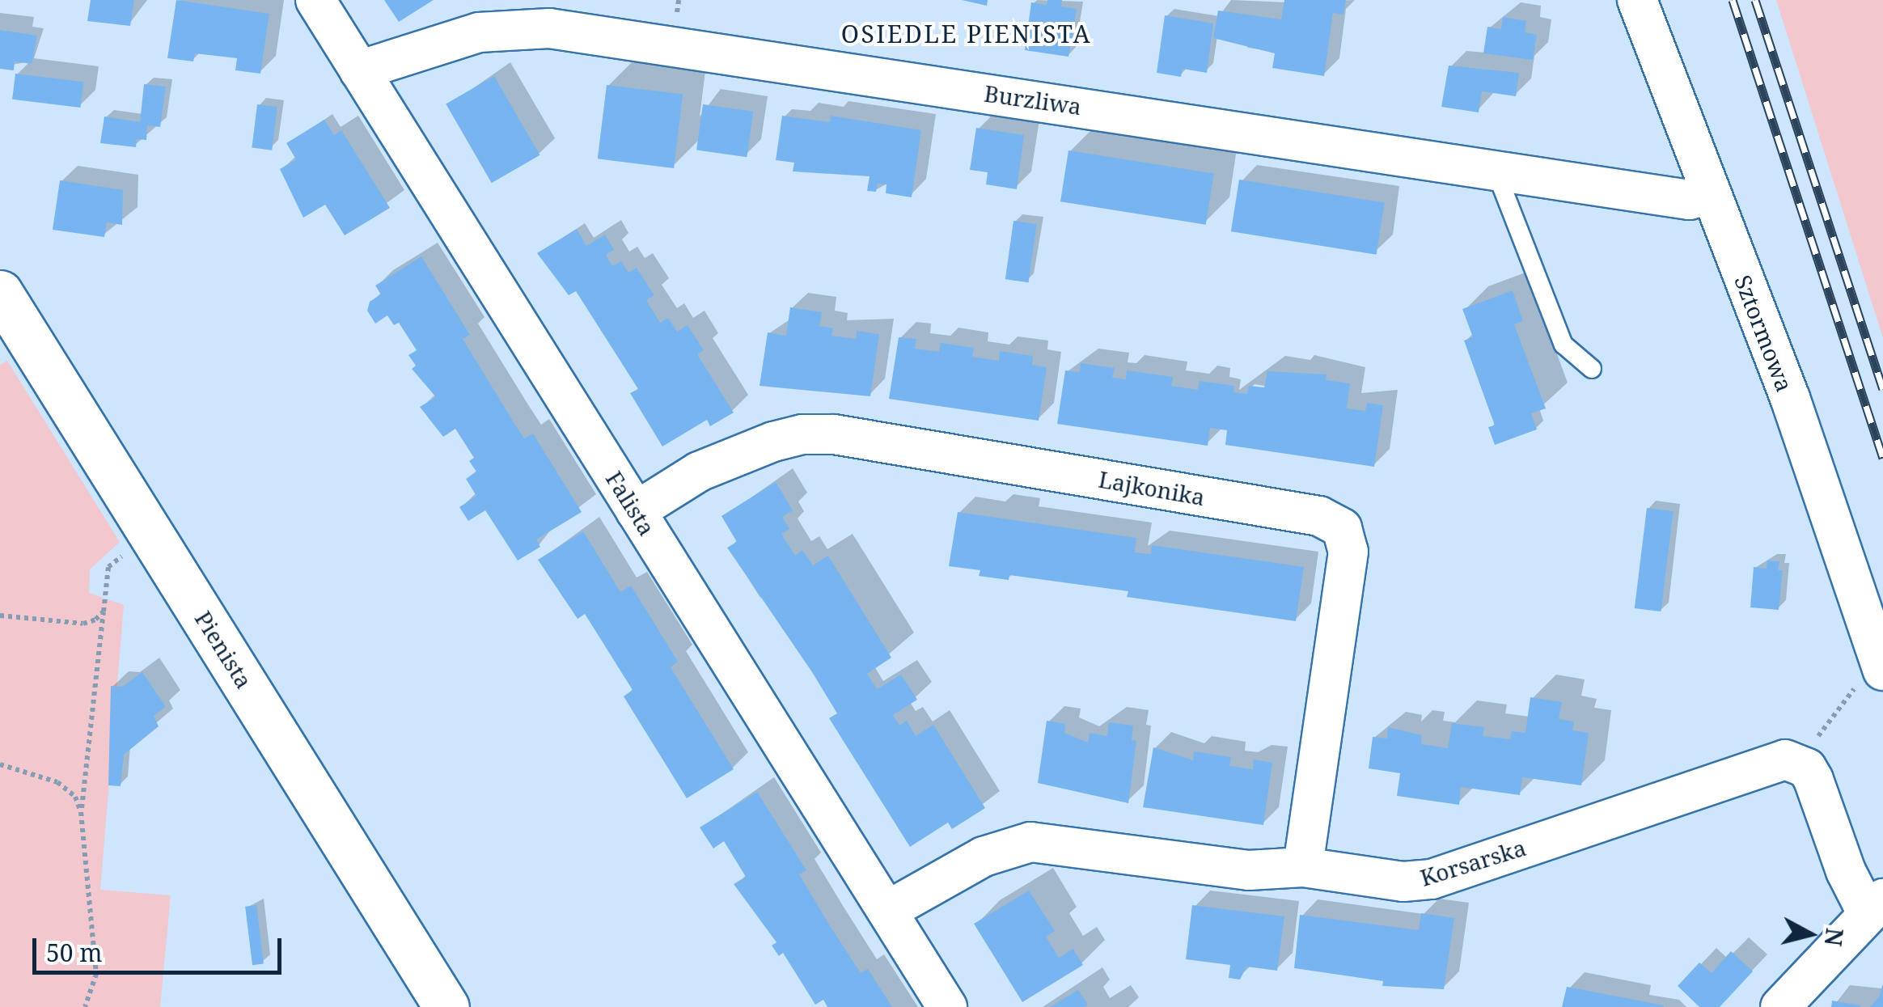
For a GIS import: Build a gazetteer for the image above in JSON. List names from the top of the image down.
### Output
{
  "streets": {
    "street": [
      "Burzliwa",
      "Sztormowa",
      "Lajkonika",
      "Falista",
      "Pienista",
      "Korsarska"
    ]
  },
  "crossings": [
    ["Burzliwa", "Sztormowa"],
    ["Burzliwa", "Falista"],
    ["Lajkonika", "Falista"],
    ["Lajkonika", "Korsarska"],
    ["Falista", "Korsarska"]
  ],
  "districts": ["OSIEDLE PIENISTA"],
  "scale_bar": "50 m",
  "north": "right"
}
